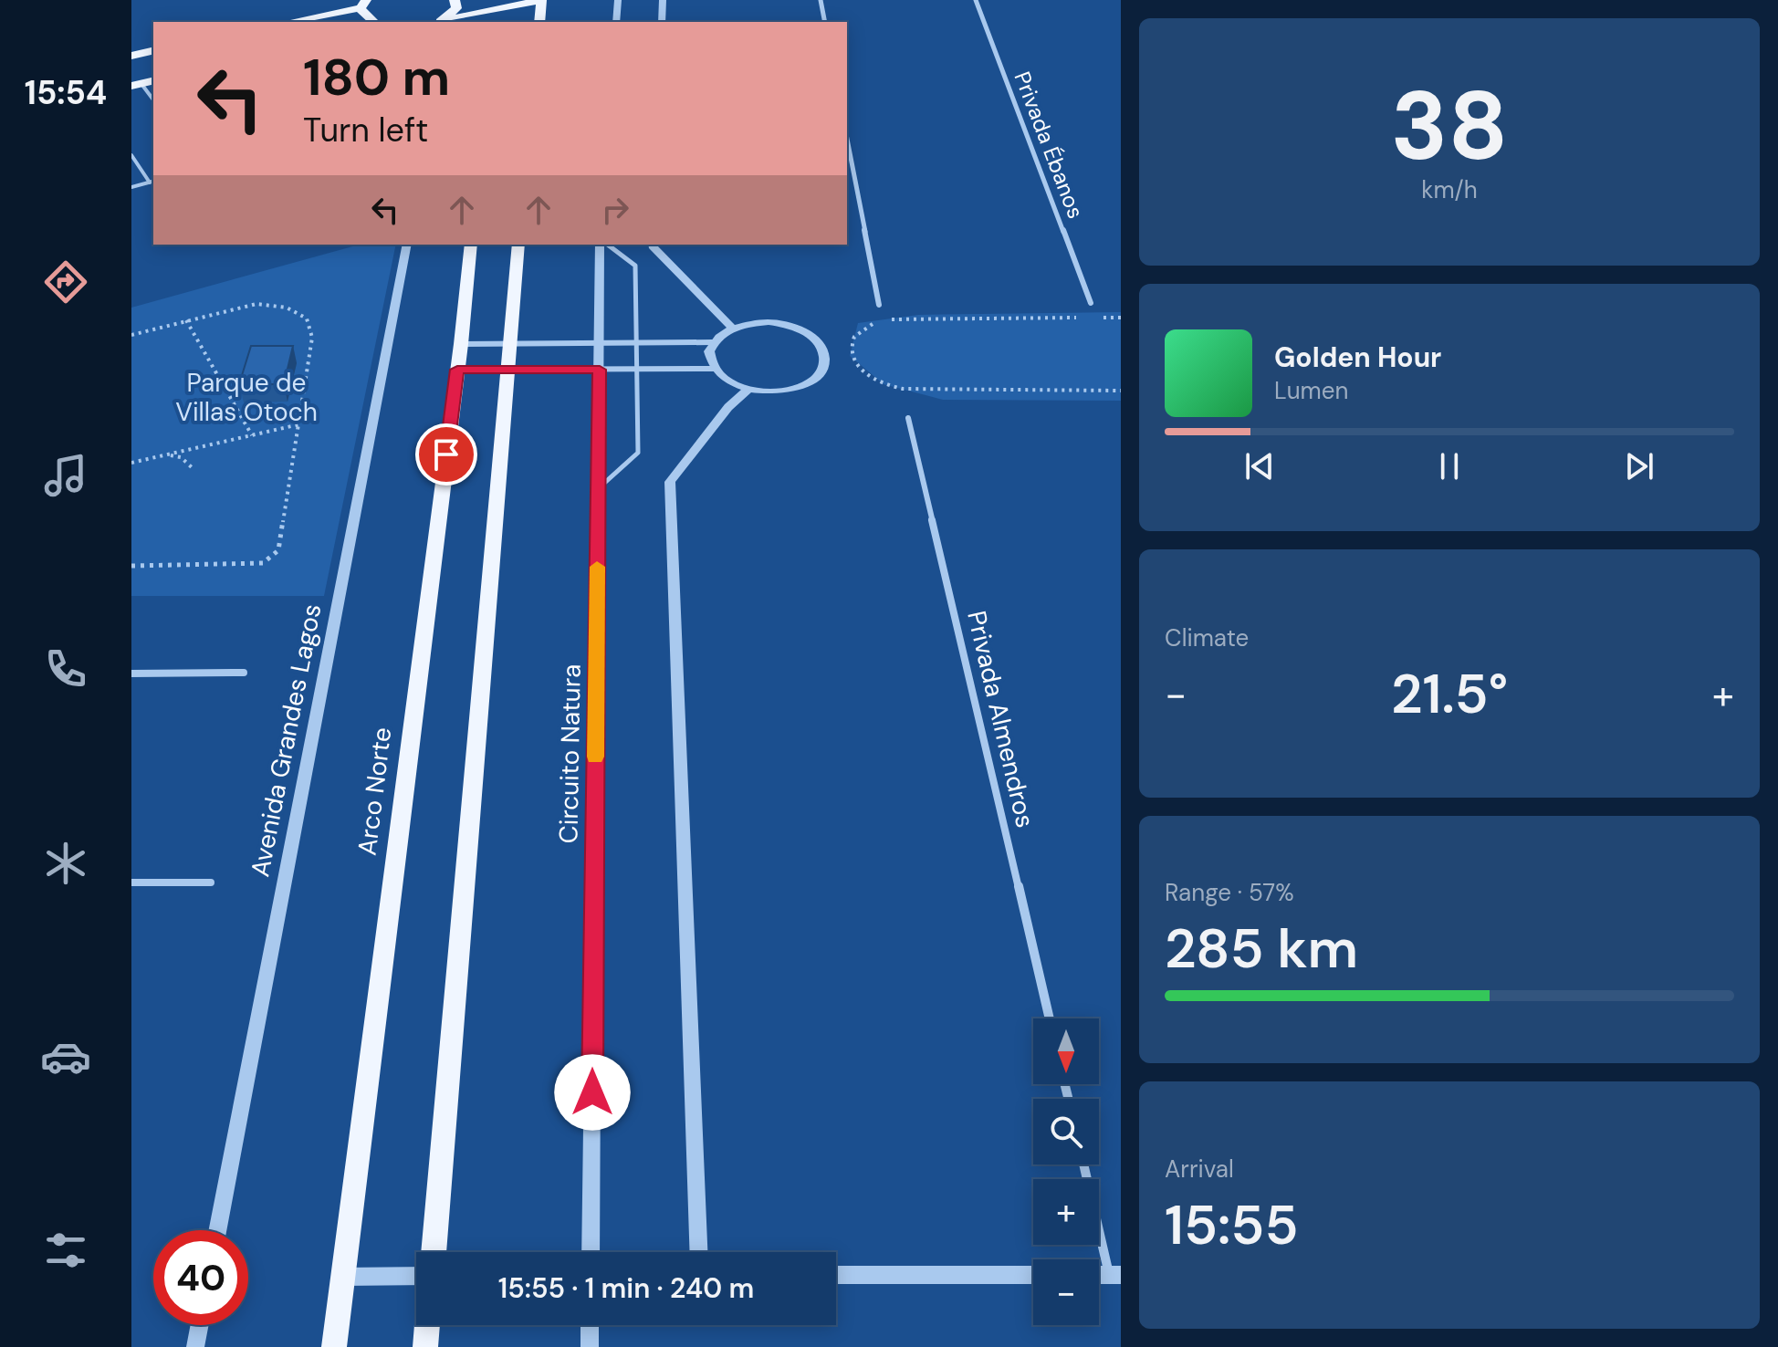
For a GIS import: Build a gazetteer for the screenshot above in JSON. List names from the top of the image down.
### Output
{
  "streets": {
    "main road": ["Arco Norte"],
    "street": [
      "Privada Ébanos",
      "Privada Almendros",
      "Avenida Grandes Lagos",
      "Circuito Natura"
    ]
  },
  "parks": ["Parque de Villas Otoch"],
  "north": "bottom",
  "page": {
    "tabs": "15:54",
    "tile": [
      ["38", "km/h"],
      "Climate",
      ["Range · 57%", "285 km"],
      ["Arrival", "15:55"]
    ],
    "turn": ["180 m", "Turn left"],
    "song": ["Golden Hour", "Lumen"],
    "heat": ["−", "21.5°", "+"],
    "map_buttons": ["+", "−"],
    "limit": "40",
    "trip": "15:55 · 1 min · 240 m"
  }
}
